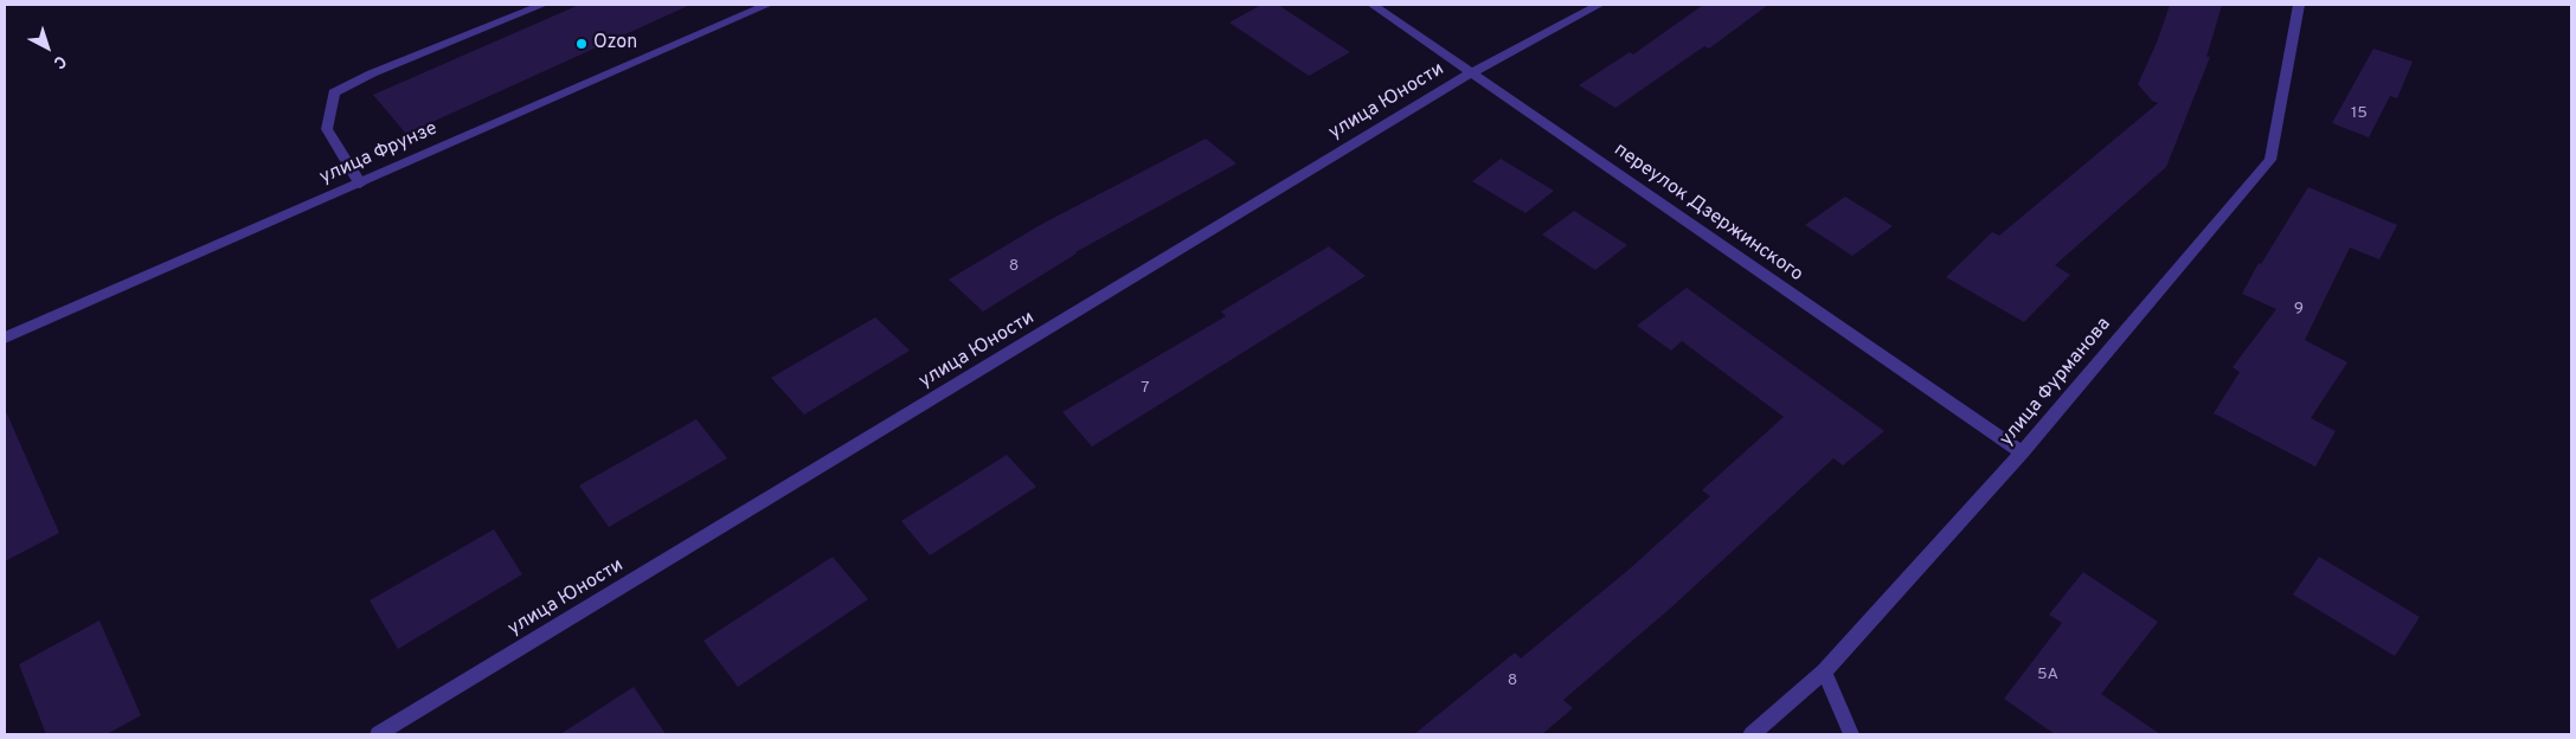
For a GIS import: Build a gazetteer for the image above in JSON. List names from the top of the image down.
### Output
{
  "streets": {
    "street": [
      "улица Юности",
      "улица Фрунзе",
      "переулок Дзержинского",
      "улица Фурманова"
    ]
  },
  "crossings": [
    ["улица Юности", "переулок Дзержинского"],
    ["переулок Дзержинского", "улица Фурманова"]
  ],
  "places": ["Ozon"],
  "house_numbers": [
    "15",
    "8",
    "9",
    "7",
    "5А",
    "8"
  ],
  "north": "bottom right"
}
